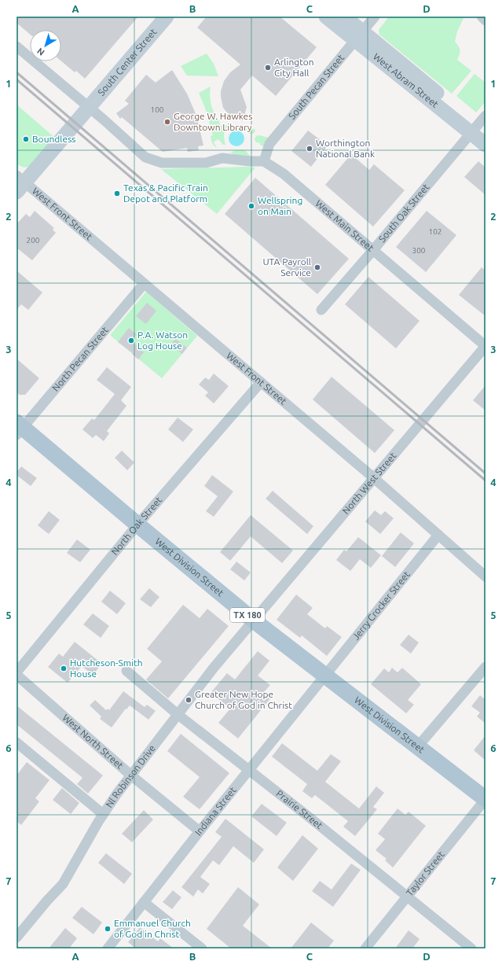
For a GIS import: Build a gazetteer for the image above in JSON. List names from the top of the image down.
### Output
{
  "streets": {
    "main road": [
      "South Center Street",
      "West Abram Street",
      "West Division Street",
      "TX 180"
    ],
    "street": [
      "South Pecan Street",
      "South Oak Street",
      "West Front Street",
      "West Main Street",
      "North Pecan Street",
      "North West Street",
      "North Oak Street",
      "Jerry Crocker Street",
      "West North Street",
      "Nl Robinson Drive",
      "Prairie Street",
      "Indiana Street",
      "Taylor Street"
    ]
  },
  "crossings": [
    ["South Center Street", "West Front Street"],
    ["West Abram Street", "South Pecan Street"],
    ["West Abram Street", "South Oak Street"],
    ["South Pecan Street", "West Main Street"],
    ["South Oak Street", "West Main Street"],
    ["West Front Street", "North Pecan Street"],
    ["West Front Street", "North West Street"],
    ["West Front Street", "North Oak Street"],
    ["West Front Street", "Jerry Crocker Street"],
    ["West Main Street", "North West Street"],
    ["North Pecan Street", "West Division Street"],
    ["North West Street", "West Division Street"],
    ["North West Street", "Nl Robinson Drive"],
    ["North Oak Street", "West Division Street"],
    ["North Oak Street", "West North Street"],
    ["West Division Street", "Jerry Crocker Street"],
    ["West Division Street", "Nl Robinson Drive"],
    ["West Division Street", "Indiana Street"],
    ["West Division Street", "Taylor Street"],
    ["Jerry Crocker Street", "Indiana Street"],
    ["West North Street", "Nl Robinson Drive"],
    ["West North Street", "Indiana Street"],
    ["Nl Robinson Drive", "Prairie Street"],
    ["Prairie Street", "Indiana Street"],
    ["Prairie Street", "Taylor Street"]
  ],
  "places": [
    "Arlington City Hall",
    "George W. Hawkes Downtown Library",
    "Boundless",
    "Worthington National Bank",
    "Texas & Pacific Train Depot and Platform",
    "Wellspring on Main",
    "UTA Payroll Service",
    "P.A. Watson Log House",
    "Hutcheson-Smith House",
    "Greater New Hope Church of God in Christ",
    "Emmanuel Church of God in Christ"
  ],
  "house_numbers": [
    "100",
    "102",
    "200",
    "300"
  ],
  "north": "bottom left",
  "grid": {
    "columns": [
      "A",
      "B",
      "C",
      "D"
    ],
    "rows": [
      "1",
      "2",
      "3",
      "4",
      "5",
      "6",
      "7"
    ]
  }
}
